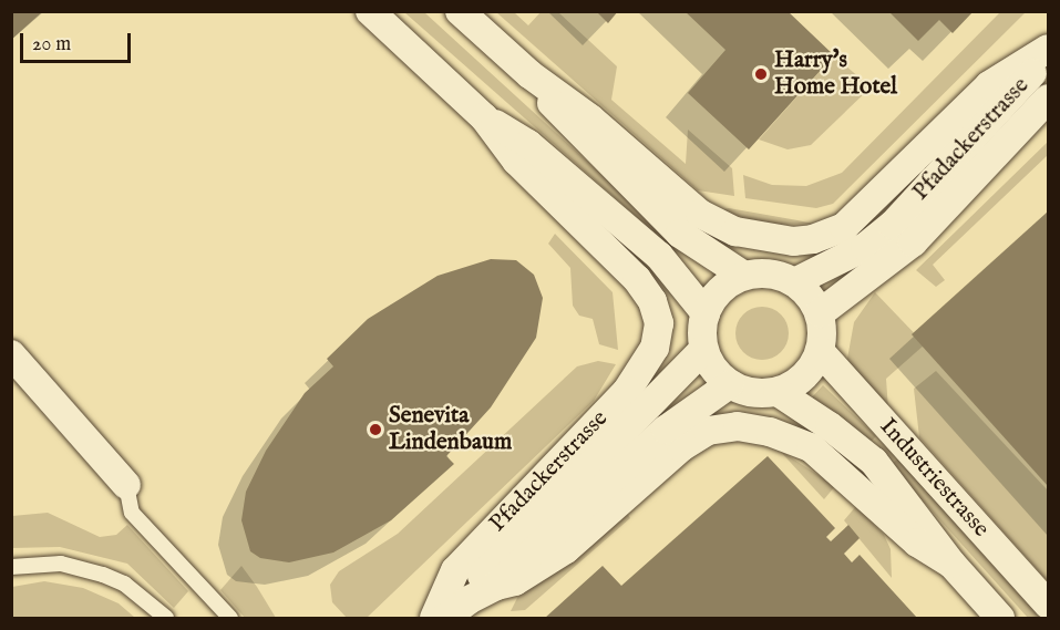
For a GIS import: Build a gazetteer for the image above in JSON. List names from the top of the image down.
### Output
{
  "streets": {
    "street": ["Pfadackerstrasse", "Industriestrasse"]
  },
  "crossings": [
    ["Pfadackerstrasse", "Industriestrasse"]
  ],
  "places": ["Harry's Home Hotel", "Senevita Lindenbaum"],
  "scale_bar": "20 m"
}
